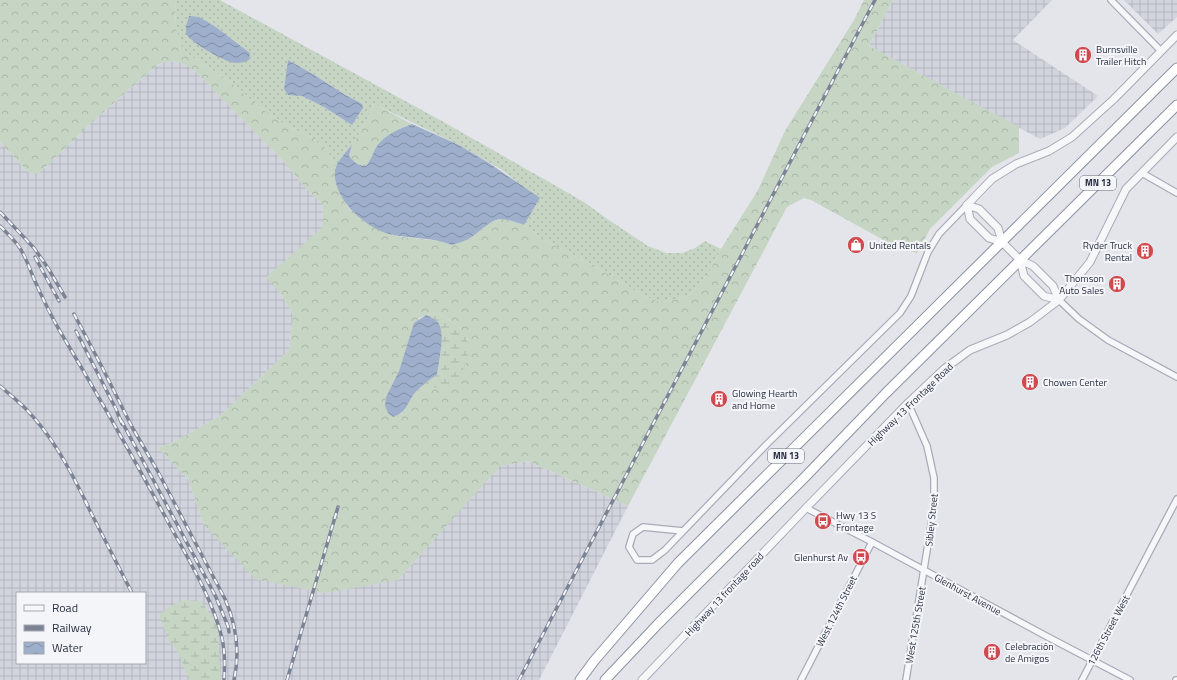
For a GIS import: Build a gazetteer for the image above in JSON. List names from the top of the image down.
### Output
{
  "streets": {
    "highway": ["MN 13"],
    "street": [
      "Highway 13 Frontage Road",
      "Sibley Street",
      "Highway 13 frontage road",
      "Glenhurst Avenue",
      "West 124th Street",
      "West 125th Street",
      "126th Street West"
    ]
  },
  "crossings": [
    ["Highway 13 Frontage Road", "Sibley Street"],
    ["Highway 13 Frontage Road", "Highway 13 frontage road"],
    ["Highway 13 Frontage Road", "Glenhurst Avenue"],
    ["Sibley Street", "Glenhurst Avenue"],
    ["Sibley Street", "West 125th Street"],
    ["Highway 13 frontage road", "Glenhurst Avenue"],
    ["Glenhurst Avenue", "West 124th Street"],
    ["Glenhurst Avenue", "West 125th Street"],
    ["Glenhurst Avenue", "126th Street West"]
  ],
  "places": {
    "building": [
      "Burnsville Trailer Hitch",
      "Ryder Truck Rental",
      "Thomson Auto Sales",
      "Chowen Center",
      "Glowing Hearth and Home",
      "Celebración de Amigos"
    ],
    "shop": ["United Rentals"],
    "bus stop": ["Hwy 13 S Frontage", "Glenhurst Av"]
  },
  "legend": ["Road", "Railway", "Water"]
}
